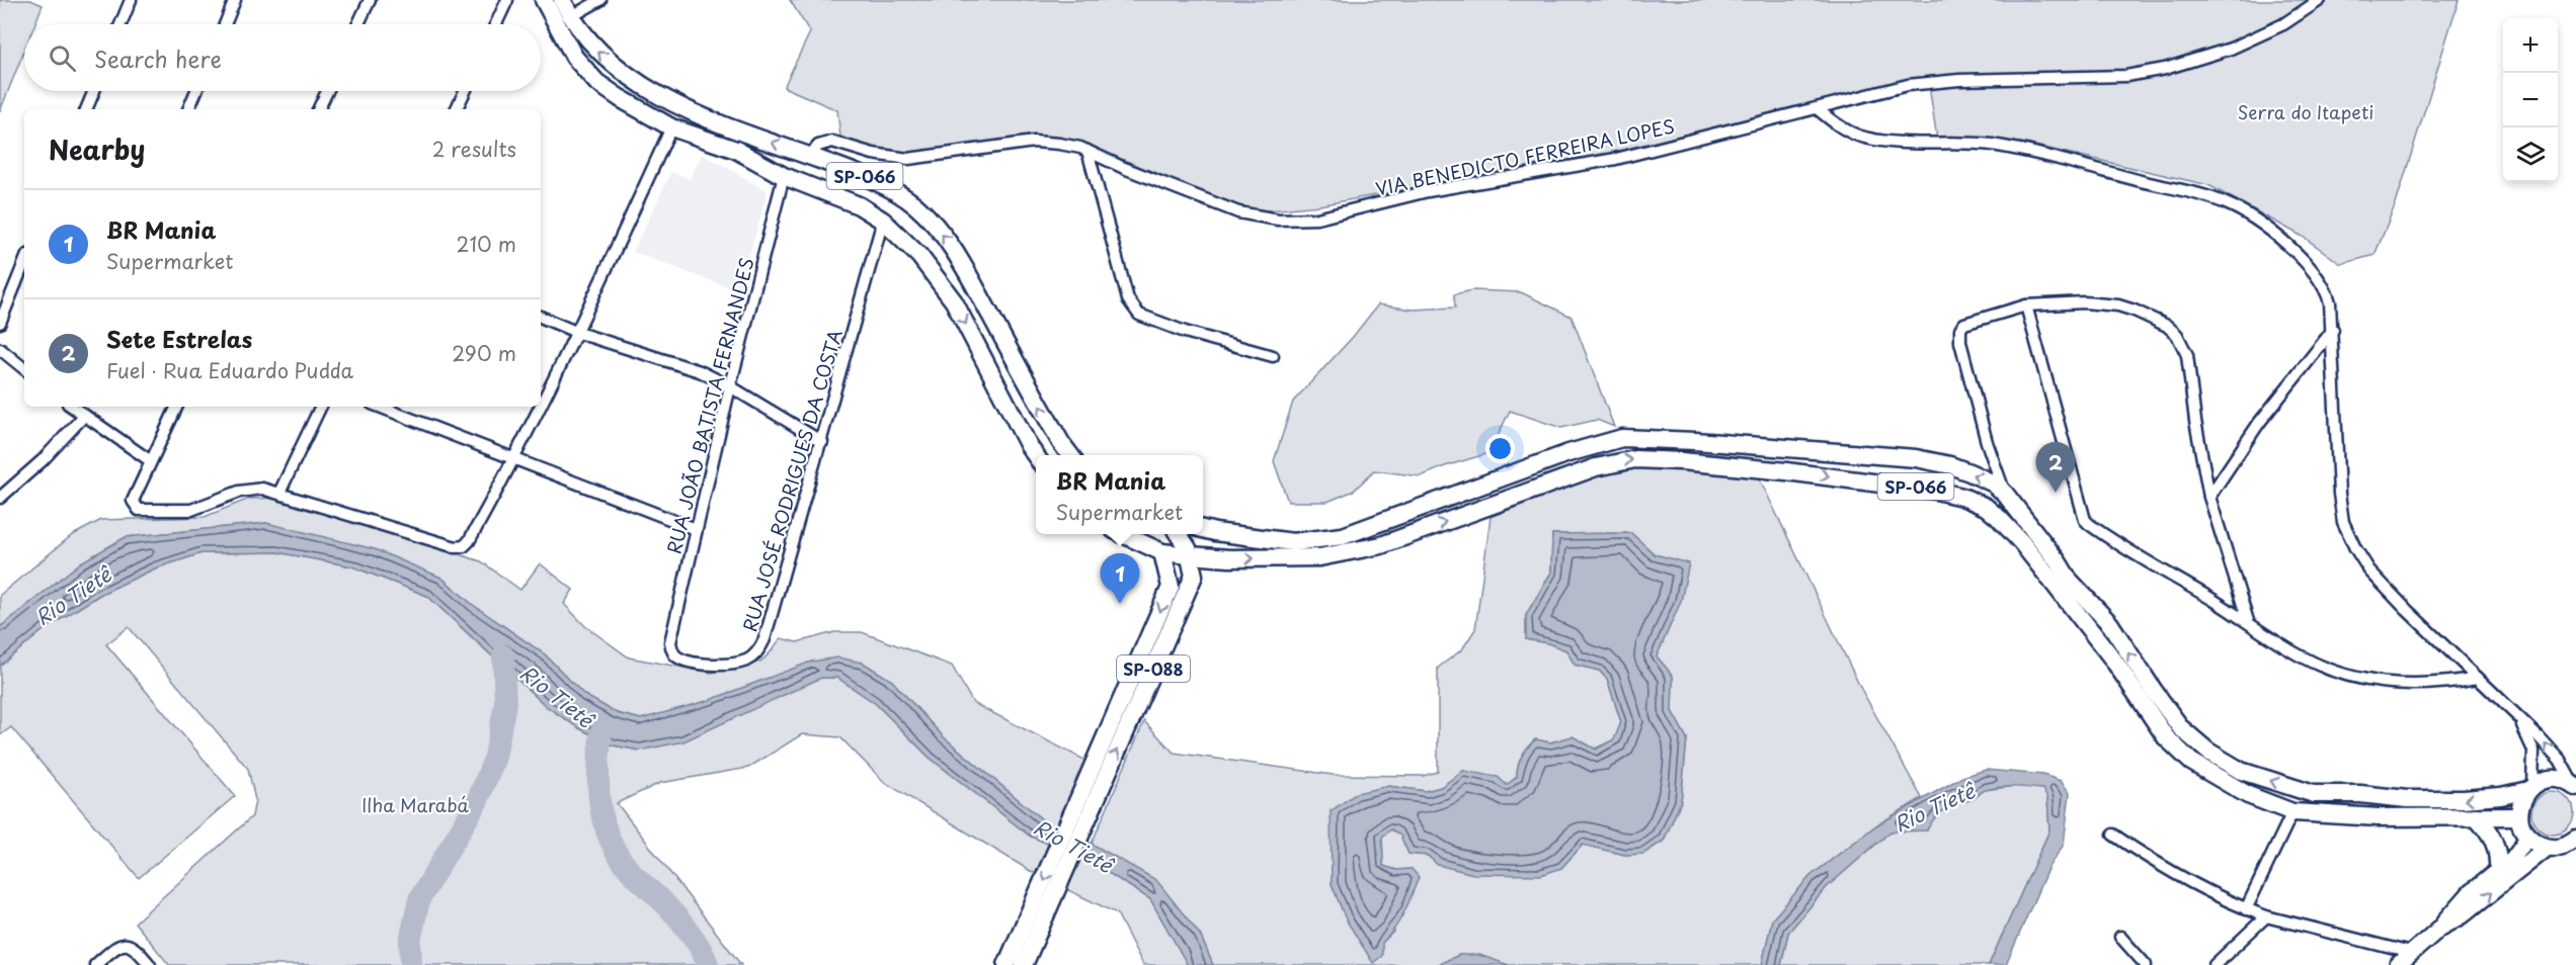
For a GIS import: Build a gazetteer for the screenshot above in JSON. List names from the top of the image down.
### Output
{
  "streets": {
    "main road": ["SP-066", "SP-088"],
    "street": ["VIA BENEDICTO FERREIRA LOPES", "RUA JOÃO BATISTA FERNANDES", "RUA JOSÉ RODRIGUES DA COSTA"]
  },
  "crossings": [
    ["VIA BENEDICTO FERREIRA LOPES", "SP-066"],
    ["SP-066", "RUA JOÃO BATISTA FERNANDES"],
    ["SP-066", "RUA JOSÉ RODRIGUES DA COSTA"],
    ["SP-066", "SP-088"],
    ["RUA JOÃO BATISTA FERNANDES", "RUA JOSÉ RODRIGUES DA COSTA"]
  ],
  "water": ["Rio Tietê"],
  "parks": ["Serra do Itapeti", "Ilha Marabá"],
  "page": {
    "map_buttons": ["+", "−"],
    "search": "Search here",
    "heading": ["Nearby", "2 results"],
    "list": [
      {
        "mark": "1",
        "name": "BR Mania",
        "note": "Supermarket",
        "value": "210 m"
      },
      {
        "mark": "2",
        "name": "Sete Estrelas",
        "note": "Fuel · Rua Eduardo Pudda",
        "value": "290 m"
      }
    ],
    "pins": ["2", "1"],
    "popup": ["BR Mania", "Supermarket"]
  }
}
